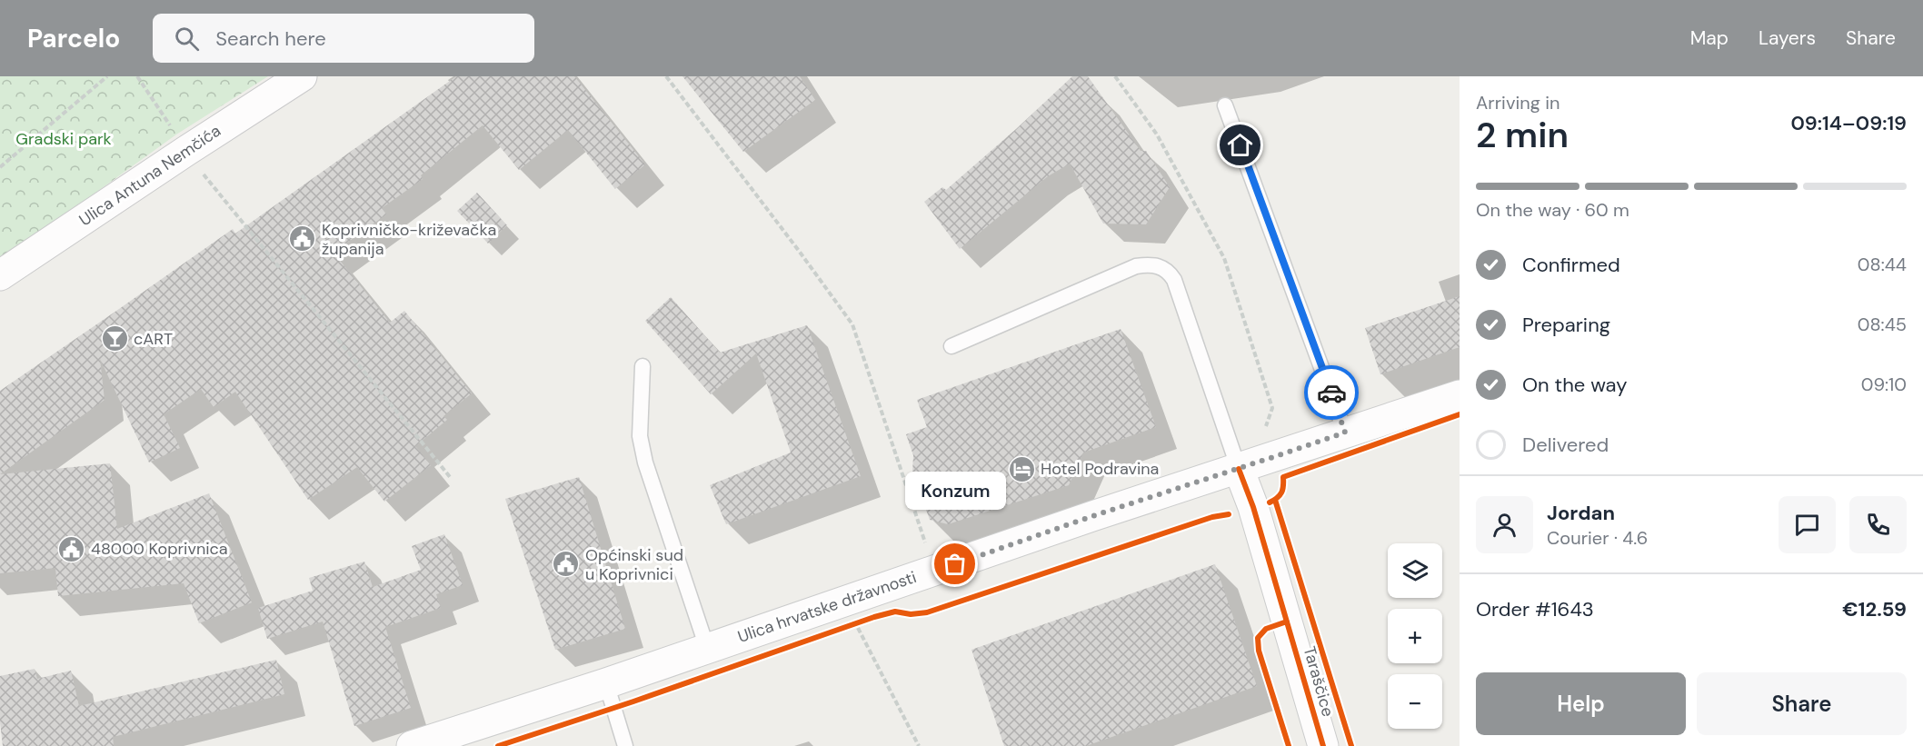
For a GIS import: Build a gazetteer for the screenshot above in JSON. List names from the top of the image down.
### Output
{
  "streets": {
    "street": ["Ulica Antuna Nemčića", "Ulica hrvatske državnosti", "Taraščice"]
  },
  "crossings": [
    ["Ulica hrvatske državnosti", "Taraščice"]
  ],
  "parks": ["Gradski park"],
  "places": {
    "public building": ["Koprivničko-križevačka županija", "48000 Koprivnica", "Općinski sud u Koprivnici"],
    "bar": ["cART"],
    "hotel": ["Hotel Podravina"],
    "other": ["Konzum"]
  },
  "page": {
    "header": "Parcelo",
    "search": "Search here",
    "nav": ["Map", "Layers", "Share"],
    "heading": ["2 min", "Arriving in", "09:14–09:19"],
    "panel": [
      "Jordan",
      "Courier · 4.6",
      "Order #1643",
      "€12.59"
    ],
    "bar": "On the way · 60 m",
    "list": [
      ["Confirmed", "08:44"],
      ["Preparing", "08:45"],
      ["On the way", "09:10"],
      "Delivered"
    ],
    "bubble": "Konzum",
    "map_buttons": ["+", "−"],
    "buttons": ["Help", "Share"]
  }
}
